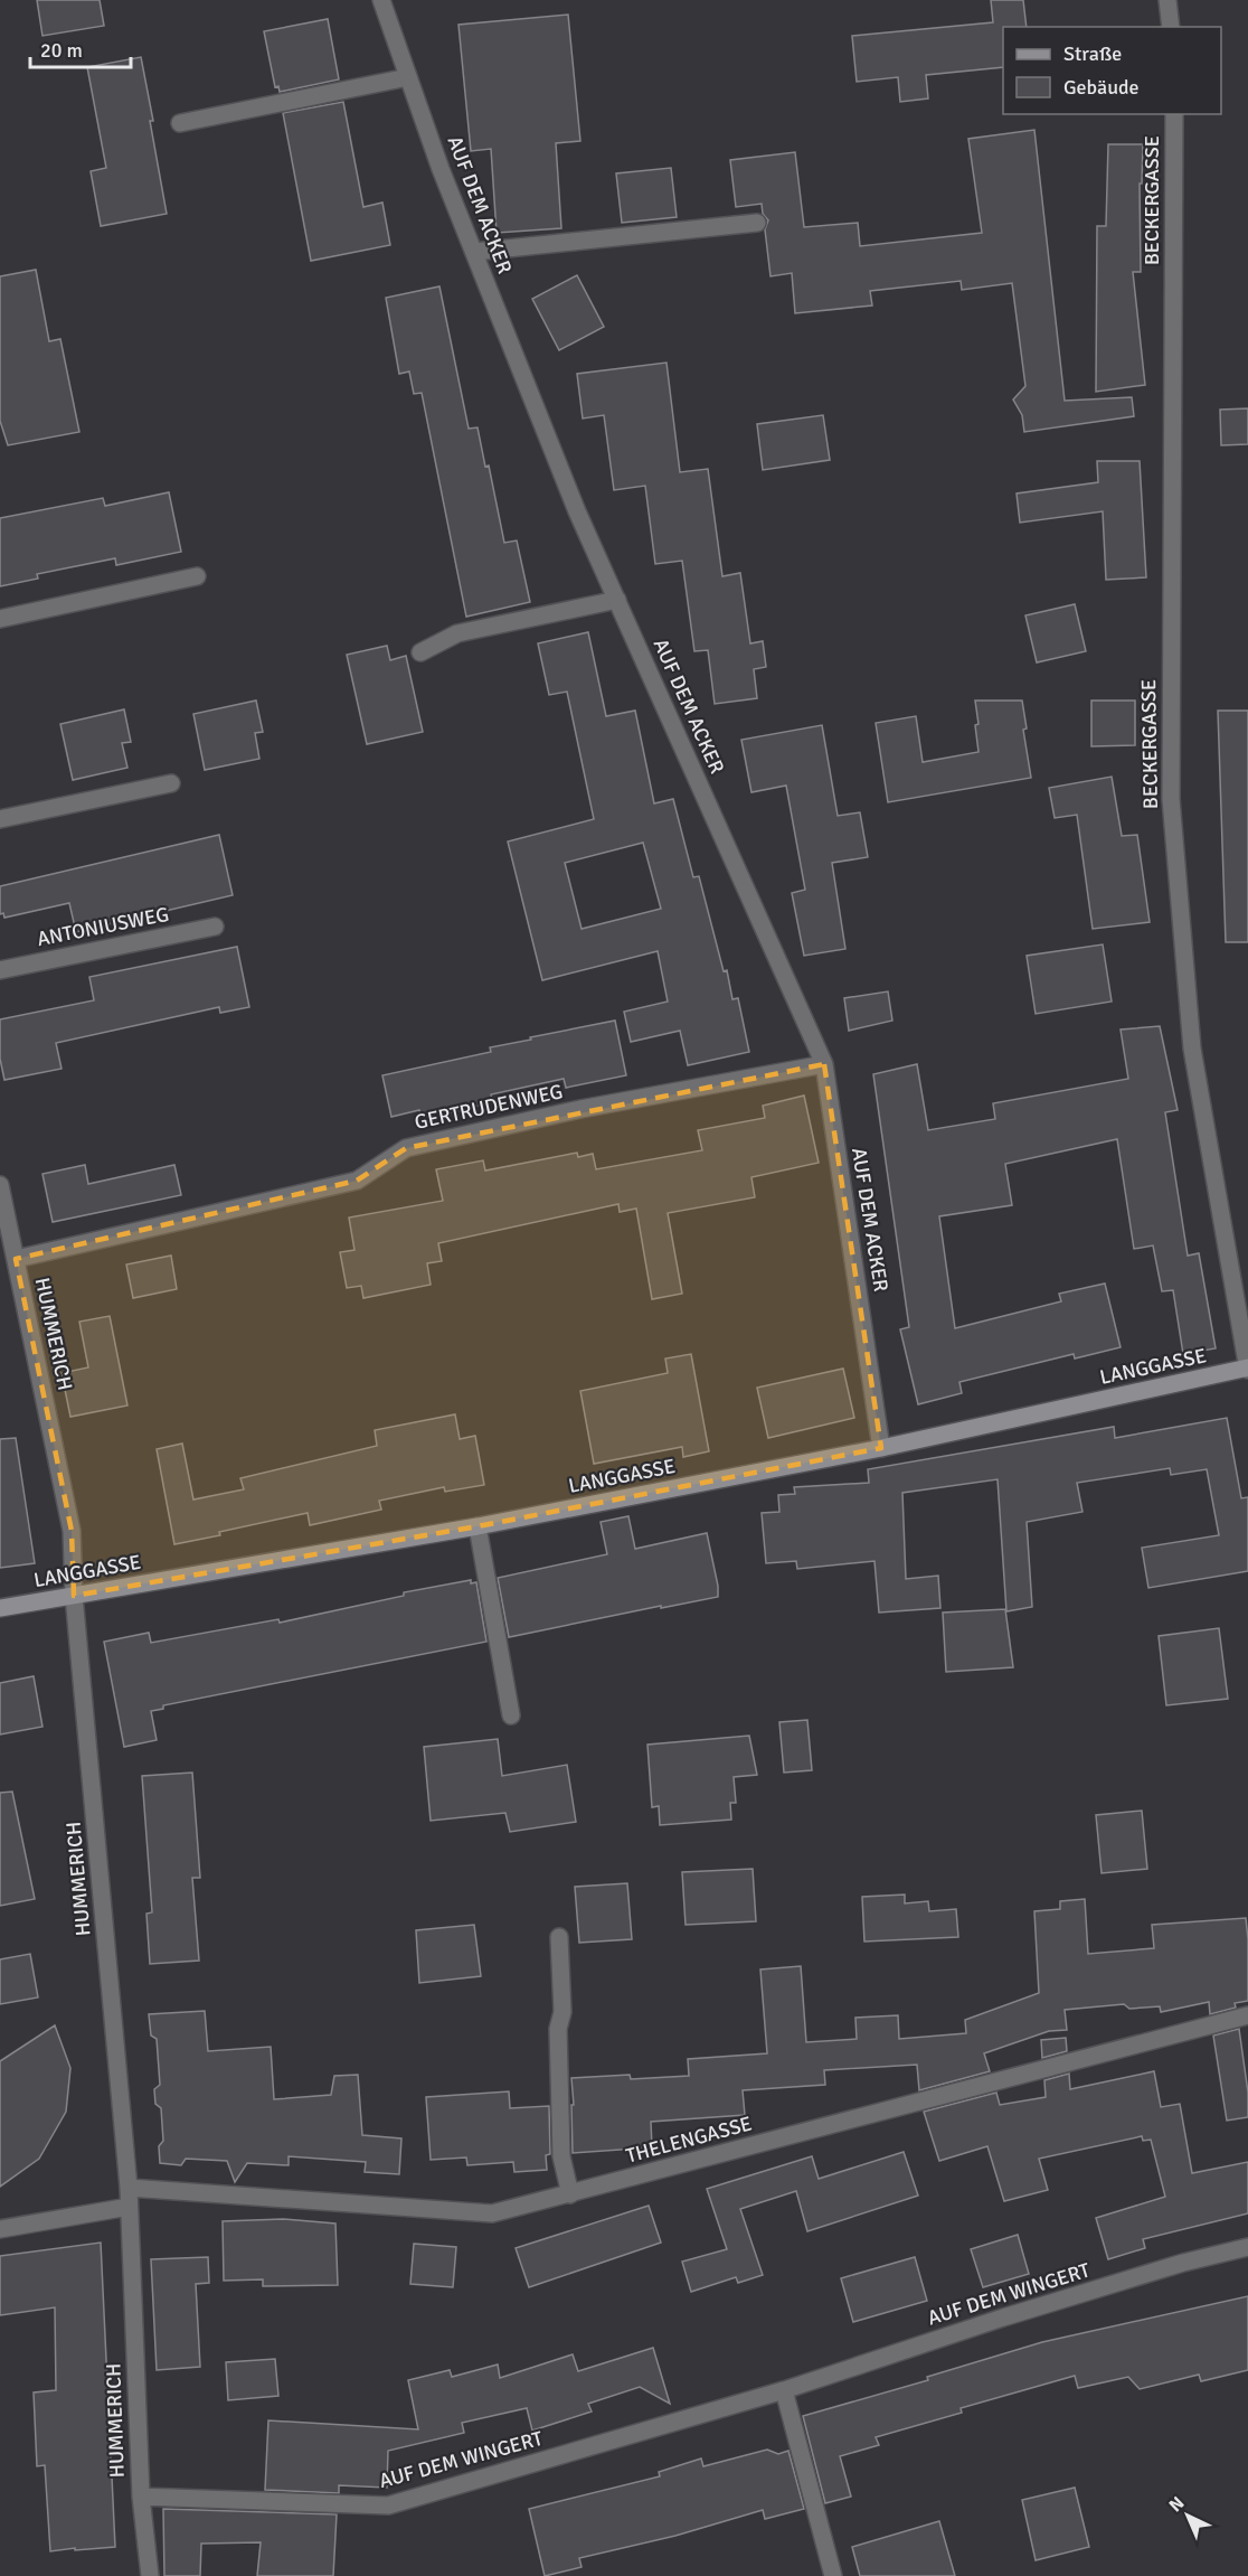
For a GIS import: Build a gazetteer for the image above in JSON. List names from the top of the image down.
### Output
{
  "streets": {
    "street": [
      "BECKERGASSE",
      "AUF DEM ACKER",
      "ANTONIUSWEG",
      "GERTRUDENWEG",
      "HUMMERICH",
      "LANGGASSE",
      "THELENGASSE",
      "AUF DEM WINGERT"
    ]
  },
  "crossings": [
    ["BECKERGASSE", "LANGGASSE"],
    ["AUF DEM ACKER", "GERTRUDENWEG"],
    ["AUF DEM ACKER", "LANGGASSE"],
    ["GERTRUDENWEG", "HUMMERICH"],
    ["HUMMERICH", "LANGGASSE"],
    ["HUMMERICH", "THELENGASSE"],
    ["HUMMERICH", "AUF DEM WINGERT"]
  ],
  "legend": ["Straße", "Gebäude"],
  "scale_bar": "20 m",
  "north": "top left"
}
